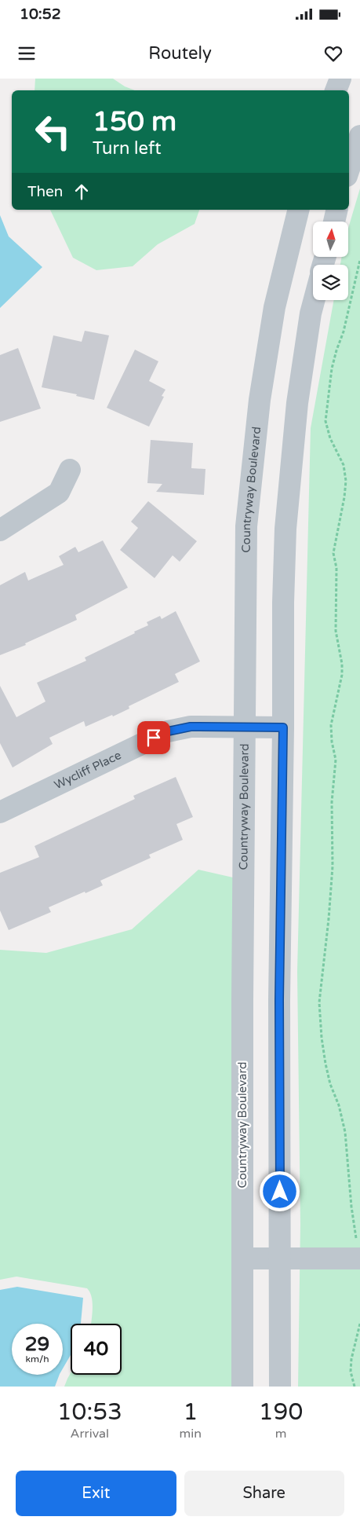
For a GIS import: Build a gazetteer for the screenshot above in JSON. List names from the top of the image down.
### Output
{
  "streets": {
    "street": ["Countryway Boulevard", "Wycliff Place"]
  },
  "crossings": [
    ["Countryway Boulevard", "Wycliff Place"]
  ],
  "north": "top",
  "page": {
    "status": "10:52",
    "header": "Routely",
    "turn": ["150 m", "Turn left"],
    "then": "Then",
    "speed": "29 km/h",
    "limit": "40",
    "eta": [
      "10:53",
      "Arrival",
      "1",
      "min",
      "190",
      "m"
    ],
    "buttons": ["Exit", "Share"]
  }
}
